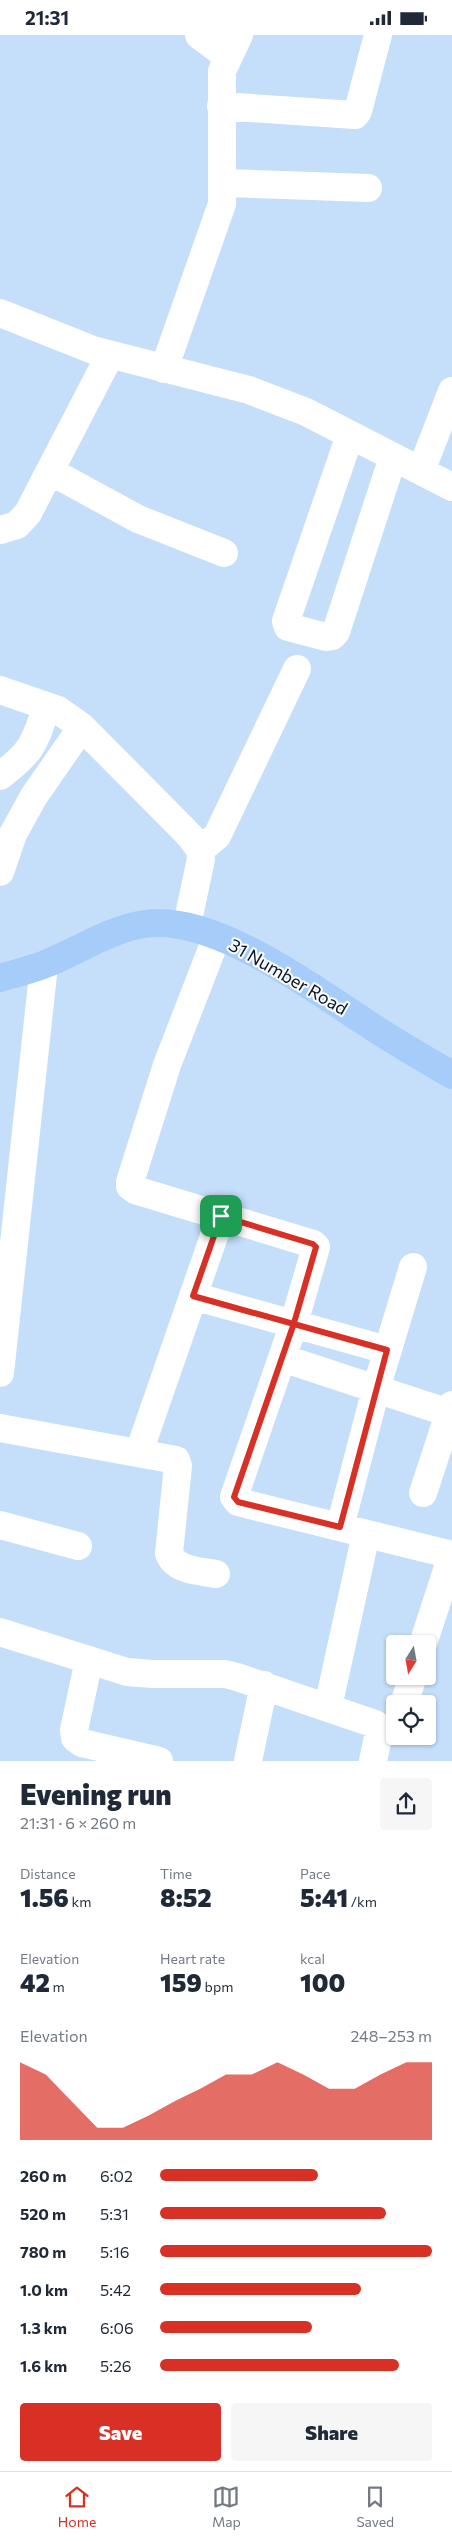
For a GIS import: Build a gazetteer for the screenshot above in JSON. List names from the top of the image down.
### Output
{
  "streets": {
    "main road": ["31 Number Road"]
  },
  "north": "bottom",
  "page": {
    "status": "21:31",
    "heading": ["Evening run", "21:31 · 6 × 260 m"],
    "stats": [
      ["Distance", "1.56 km"],
      ["Time", "8:52"],
      ["Pace", "5:41 /km"],
      ["Elevation", "42 m"],
      ["Heart rate", "159 bpm"],
      ["kcal", "100"]
    ],
    "chart": ["Elevation", "248–253 m"],
    "list": [
      {
        "name": "260 m",
        "note": "6:02"
      },
      {
        "name": "520 m",
        "note": "5:31"
      },
      {
        "name": "780 m",
        "note": "5:16"
      },
      {
        "name": "1.0 km",
        "note": "5:42"
      },
      {
        "name": "1.3 km",
        "note": "6:06"
      },
      {
        "name": "1.6 km",
        "note": "5:26"
      }
    ],
    "buttons": ["Save", "Share"],
    "tabs": ["Home", "Map", "Saved"]
  }
}
